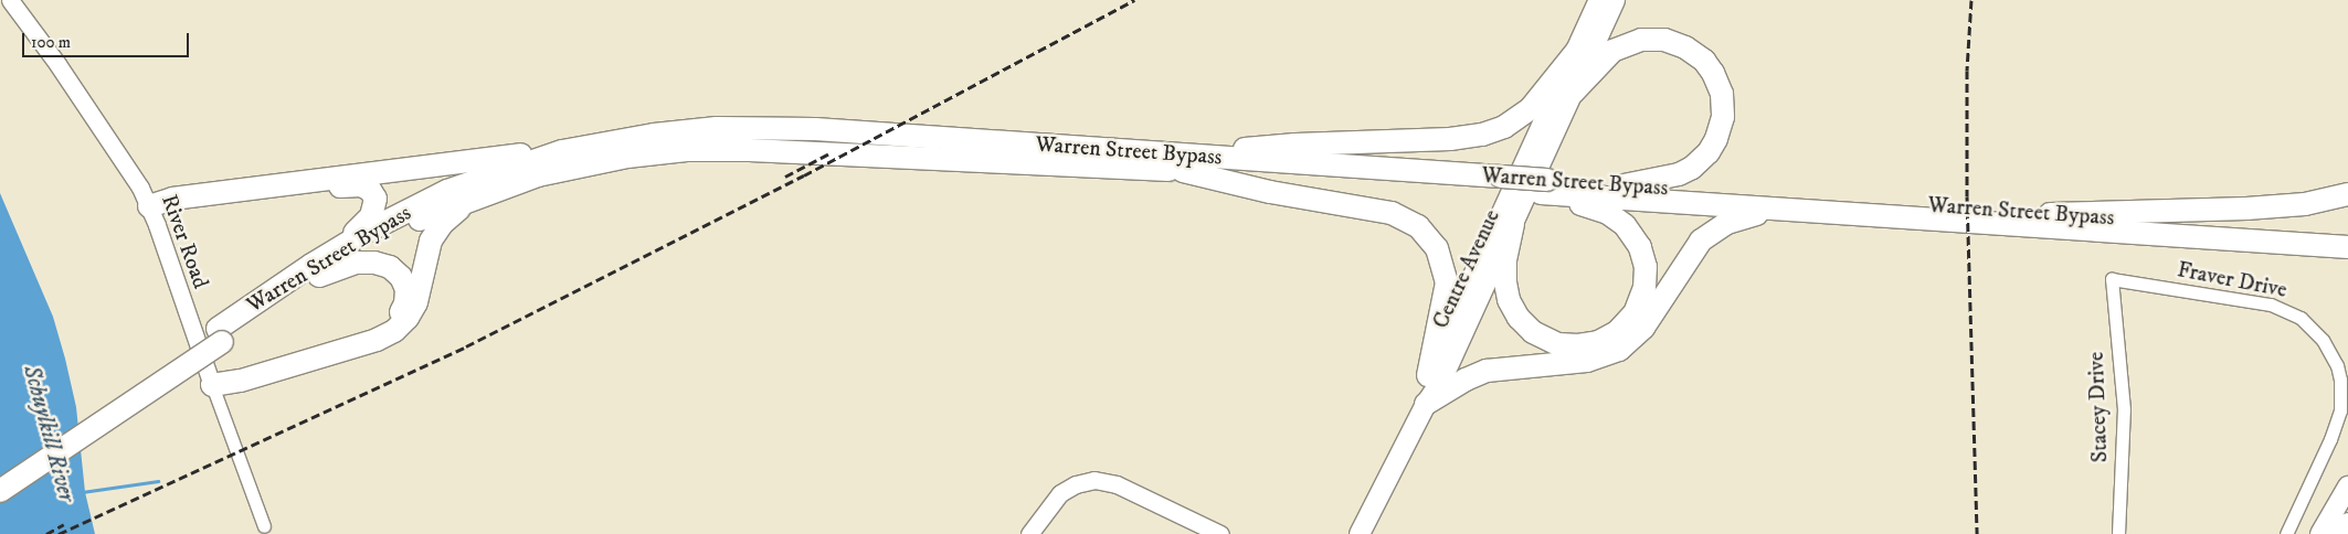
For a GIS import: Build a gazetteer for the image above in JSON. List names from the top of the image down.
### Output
{
  "streets": {
    "highway": ["Warren Street Bypass"],
    "main road": ["Centre Avenue"],
    "street": ["River Road", "Fraver Drive", "Stacey Drive"]
  },
  "crossings": [
    ["Fraver Drive", "Stacey Drive"]
  ],
  "water": ["Schuylkill River"],
  "scale_bar": "100 m"
}
